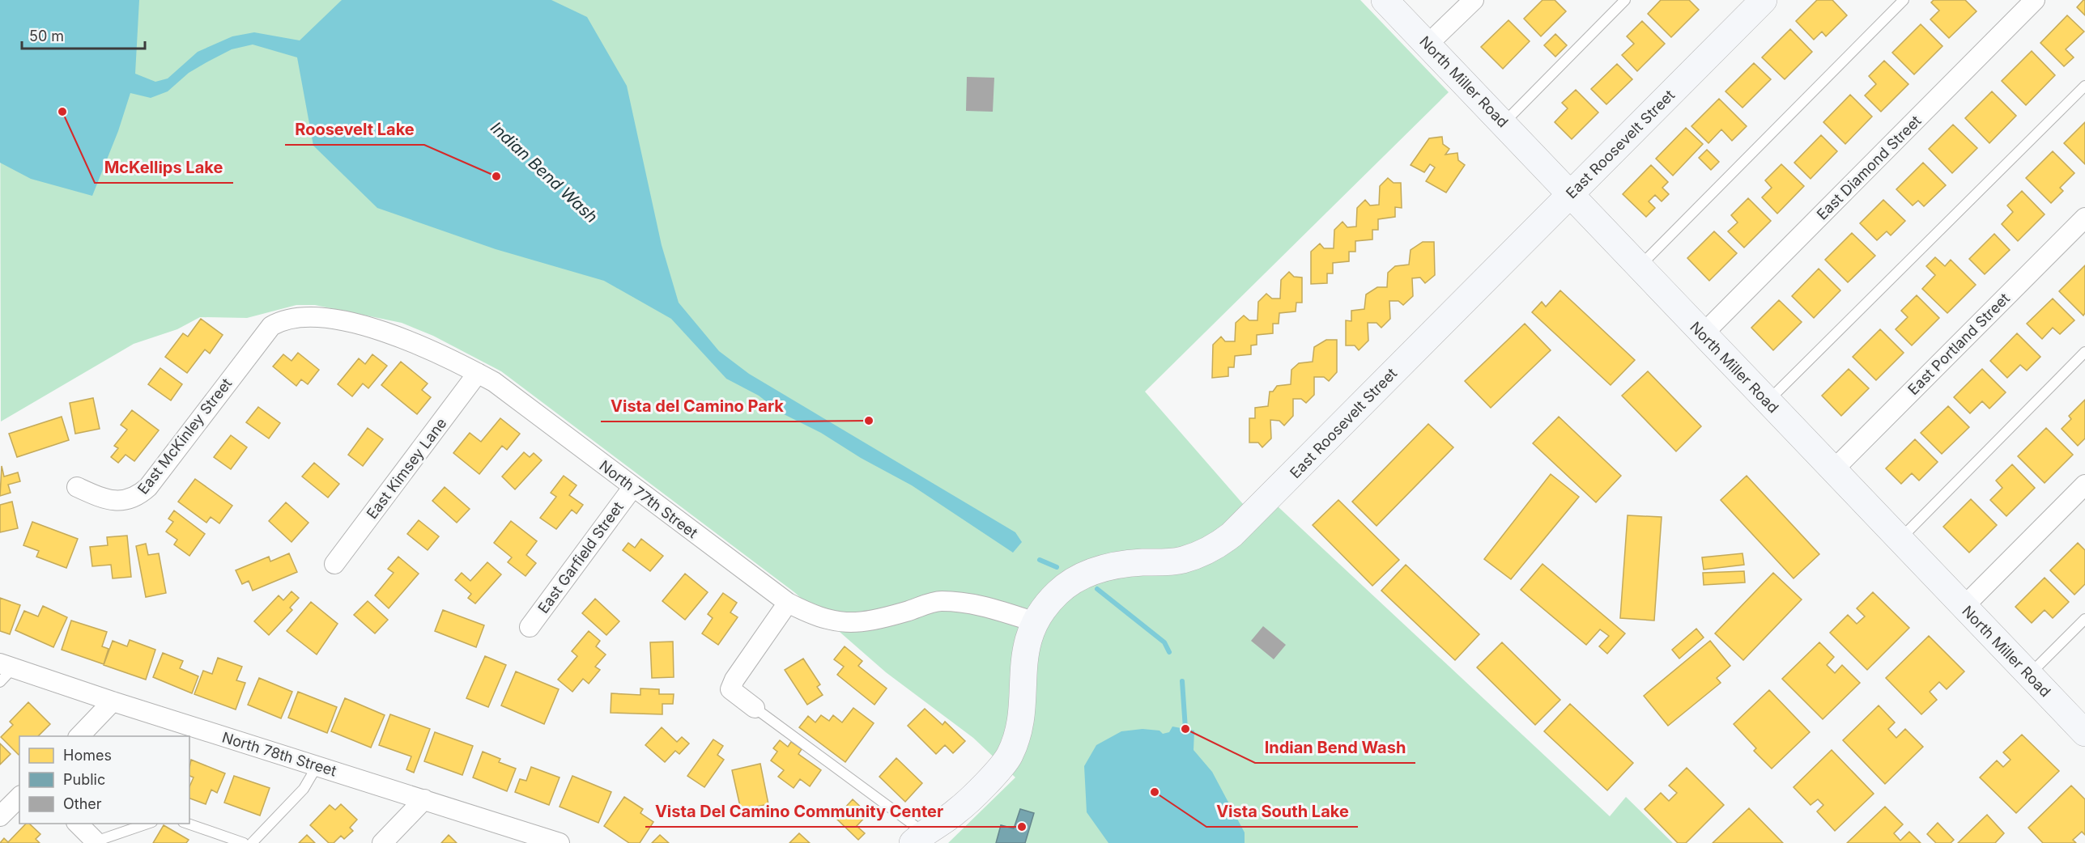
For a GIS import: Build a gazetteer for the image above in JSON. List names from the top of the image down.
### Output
{
  "streets": {
    "street": [
      "North Miller Road",
      "East Roosevelt Street",
      "East Diamond Street",
      "East Portland Street",
      "East McKinley Street",
      "East Kimsey Lane",
      "North 77th Street",
      "East Garfield Street",
      "North 78th Street"
    ]
  },
  "crossings": [
    ["North Miller Road", "East Roosevelt Street"],
    ["North Miller Road", "East Diamond Street"],
    ["North Miller Road", "East Portland Street"],
    ["East Roosevelt Street", "North 77th Street"],
    ["East McKinley Street", "North 77th Street"],
    ["East Kimsey Lane", "North 77th Street"],
    ["North 77th Street", "East Garfield Street"]
  ],
  "water": ["Indian Bend Wash"],
  "places": [
    "McKellips Lake",
    "Roosevelt Lake",
    "Vista del Camino Park",
    "Indian Bend Wash",
    "Vista South Lake",
    "Vista Del Camino Community Center"
  ],
  "legend": ["Homes", "Public", "Other"],
  "scale_bar": "50 m"
}
